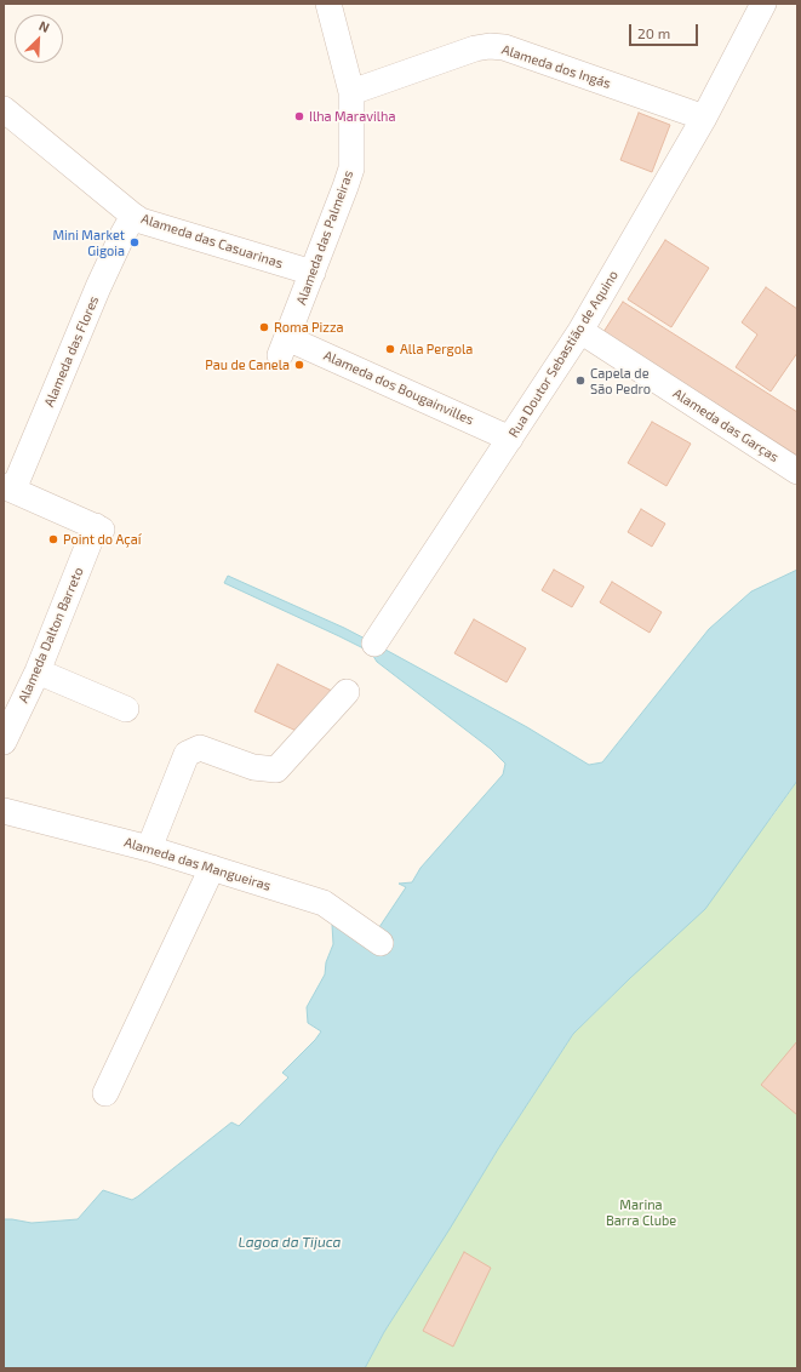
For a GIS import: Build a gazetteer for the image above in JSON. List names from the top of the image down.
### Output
{
  "streets": {
    "street": [
      "Alameda dos Ingás",
      "Alameda das Palmeiras",
      "Alameda das Casuarinas",
      "Alameda das Flores",
      "Rua Doutor Sebastião de Aquino",
      "Alameda dos Bougainvilles",
      "Alameda das Garças",
      "Alameda Dalton Barreto",
      "Alameda das Mangueiras"
    ]
  },
  "crossings": [
    ["Alameda dos Ingás", "Alameda das Palmeiras"],
    ["Alameda dos Ingás", "Rua Doutor Sebastião de Aquino"],
    ["Alameda das Palmeiras", "Alameda das Casuarinas"],
    ["Alameda das Palmeiras", "Alameda dos Bougainvilles"],
    ["Alameda das Casuarinas", "Alameda das Flores"],
    ["Alameda das Flores", "Alameda Dalton Barreto"],
    ["Rua Doutor Sebastião de Aquino", "Alameda dos Bougainvilles"],
    ["Rua Doutor Sebastião de Aquino", "Alameda das Garças"]
  ],
  "water": ["Lagoa da Tijuca"],
  "parks": ["Marina Barra Clube"],
  "places": [
    "Ilha Maravilha",
    "Mini Market Gigoia",
    "Roma Pizza",
    "Alla Pergola",
    "Pau de Canela",
    "Capela de São Pedro",
    "Point do Açaí"
  ],
  "scale_bar": "20 m",
  "north": "top right"
}
